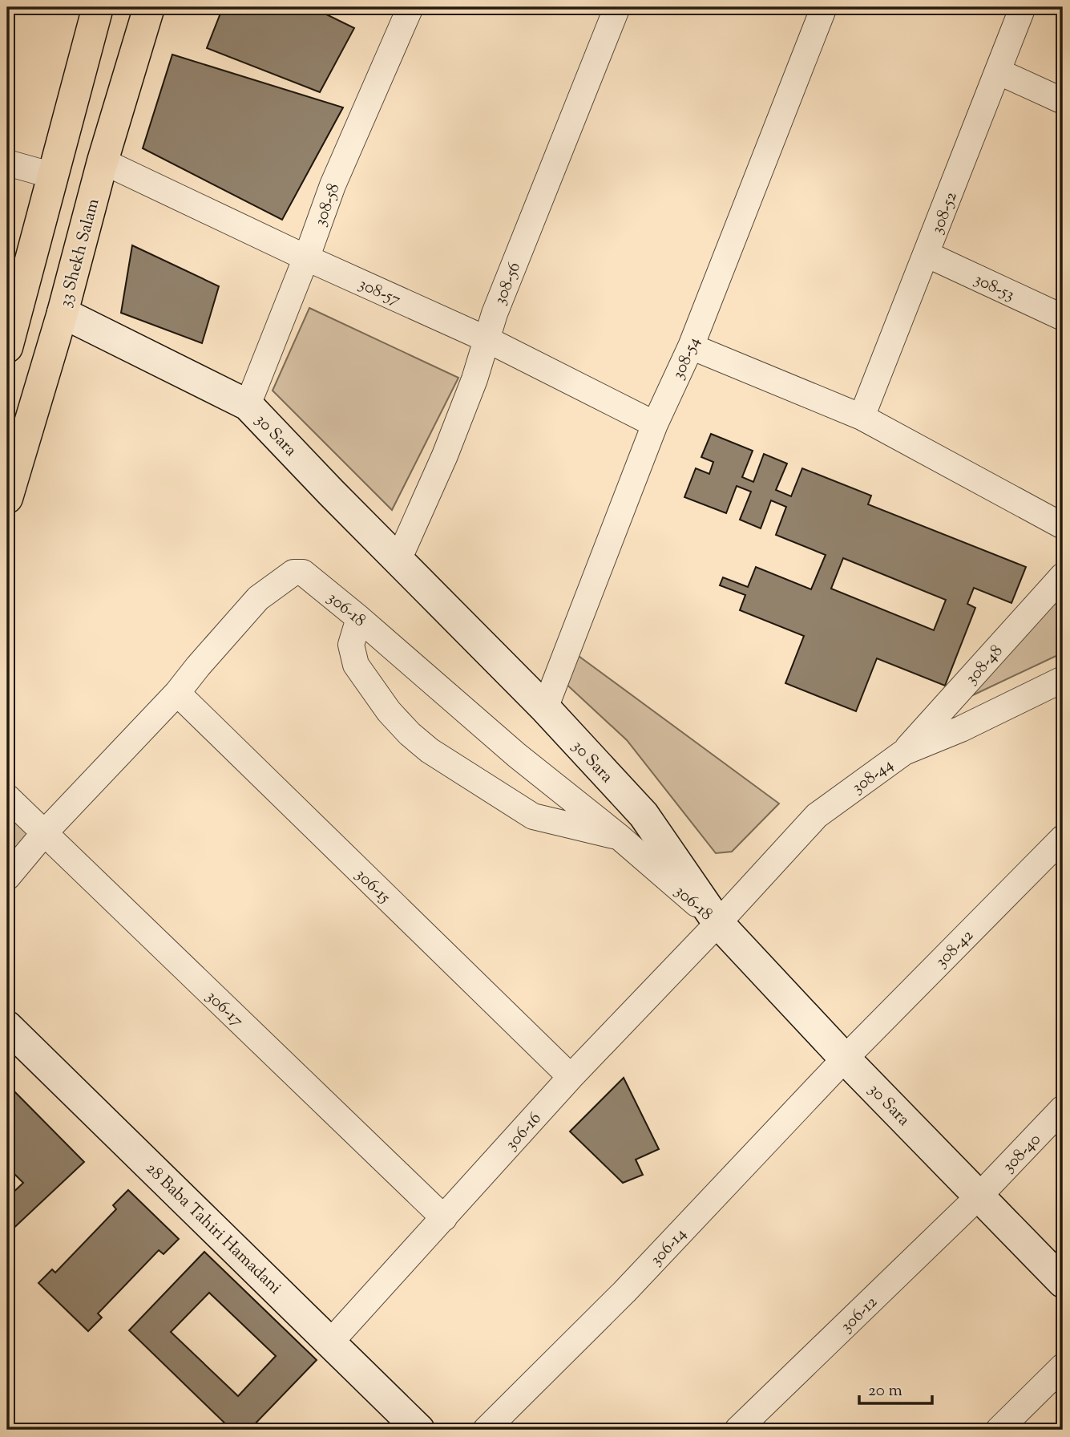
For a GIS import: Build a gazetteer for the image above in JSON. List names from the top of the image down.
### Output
{
  "streets": {
    "main road": ["33 Shekh Salam"],
    "street": [
      "308-58",
      "308-52",
      "308-56",
      "308-53",
      "308-57",
      "308-54",
      "30 Sara",
      "306-18",
      "308-48",
      "308-44",
      "306-15",
      "308-42",
      "306-17",
      "306-16",
      "308-40",
      "28 Baba Tahiri Hamadani",
      "306-14",
      "306-12"
    ]
  },
  "crossings": [
    ["308-58", "308-57"],
    ["308-58", "30 Sara"],
    ["308-52", "308-53"],
    ["33 Shekh Salam", "308-57"],
    ["33 Shekh Salam", "30 Sara"],
    ["308-56", "308-57"],
    ["308-56", "30 Sara"],
    ["308-57", "308-54"],
    ["308-54", "30 Sara"],
    ["30 Sara", "306-18"],
    ["30 Sara", "308-44"],
    ["30 Sara", "308-42"],
    ["30 Sara", "306-16"],
    ["30 Sara", "308-40"],
    ["30 Sara", "306-14"],
    ["30 Sara", "306-12"],
    ["306-18", "308-44"],
    ["306-18", "306-15"],
    ["306-18", "306-17"],
    ["306-18", "306-16"],
    ["308-48", "308-44"],
    ["308-44", "306-16"],
    ["306-15", "306-16"],
    ["308-42", "306-14"],
    ["306-17", "306-16"],
    ["306-16", "28 Baba Tahiri Hamadani"],
    ["308-40", "306-12"]
  ],
  "scale_bar": "20 m"
}
